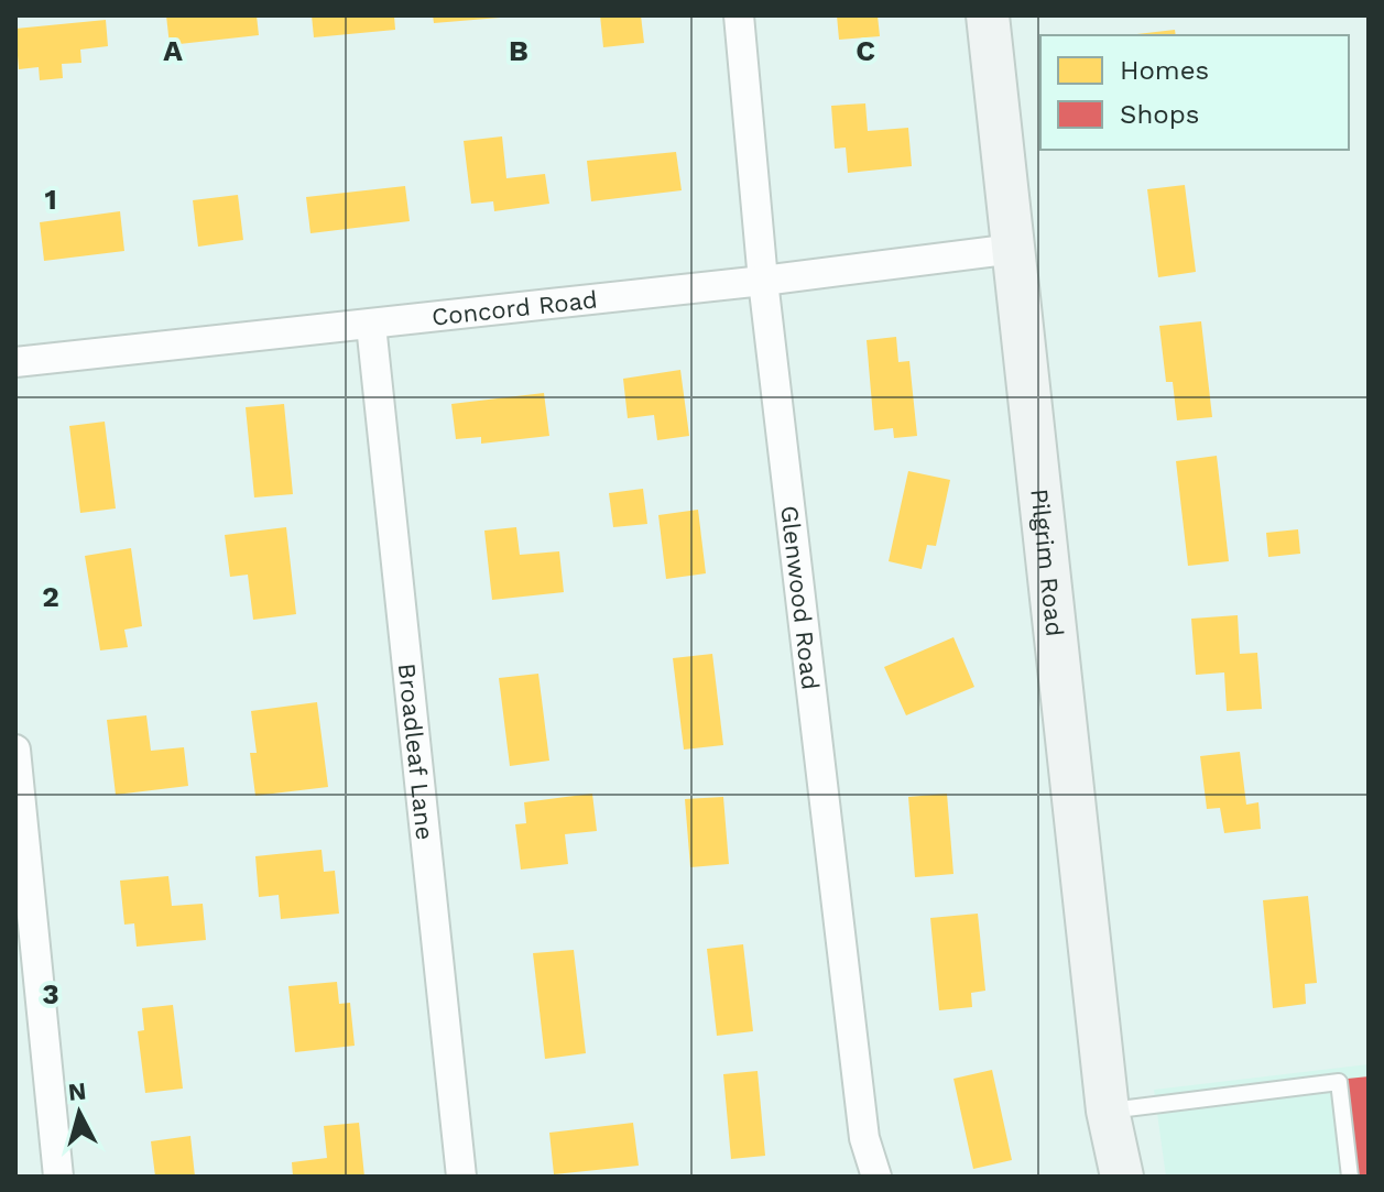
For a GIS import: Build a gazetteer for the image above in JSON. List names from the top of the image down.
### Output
{
  "streets": {
    "street": [
      "Concord Road",
      "Pilgrim Road",
      "Glenwood Road",
      "Broadleaf Lane"
    ]
  },
  "crossings": [
    ["Concord Road", "Pilgrim Road"],
    ["Concord Road", "Glenwood Road"],
    ["Concord Road", "Broadleaf Lane"]
  ],
  "legend": ["Homes", "Shops"],
  "north": "top",
  "grid": {
    "columns": ["A", "B", "C"],
    "rows": ["1", "2", "3"]
  }
}
